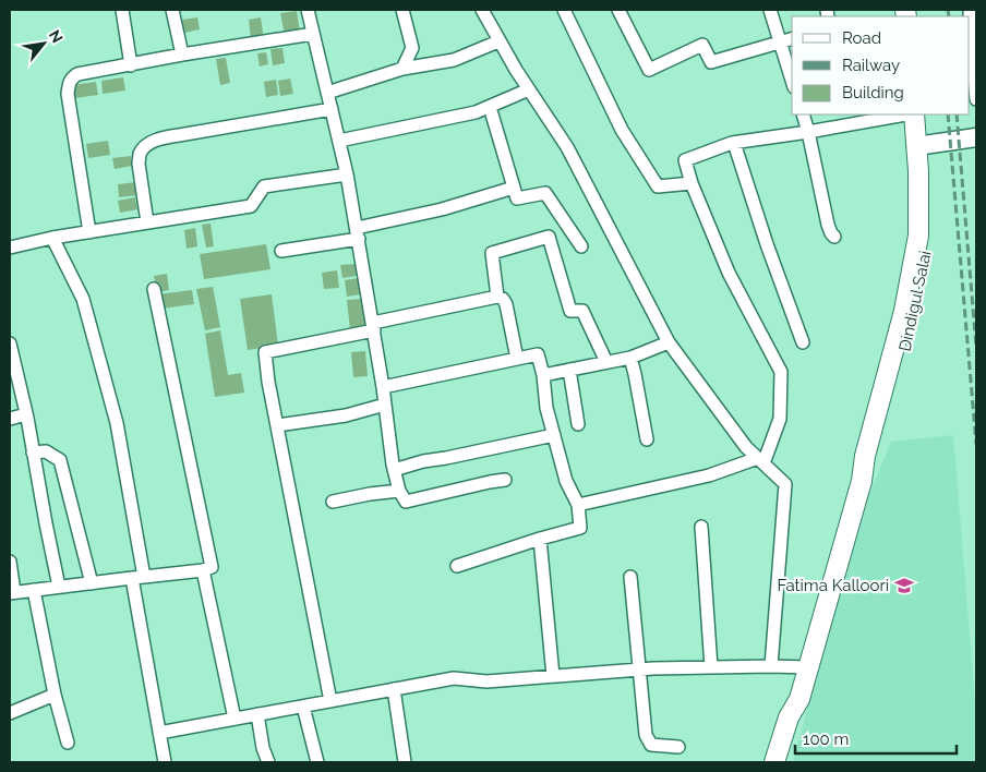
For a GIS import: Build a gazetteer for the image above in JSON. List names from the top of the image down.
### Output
{
  "streets": {
    "main road": ["Dindigul Salai"]
  },
  "places": {
    "school or university": ["Fatima Kalloori"]
  },
  "legend": ["Road", "Railway", "Building"],
  "scale_bar": "100 m",
  "north": "top right"
}
